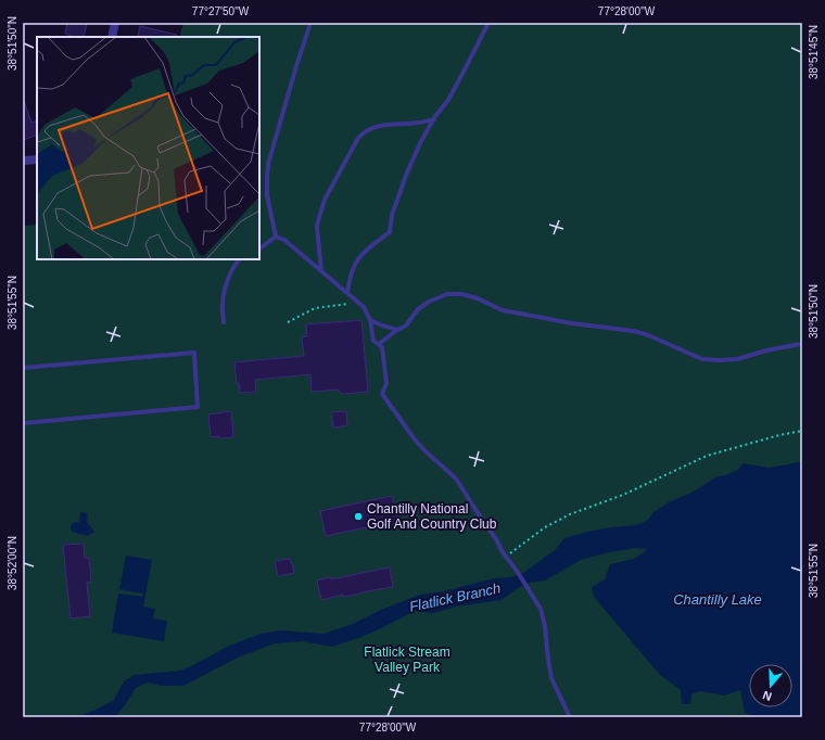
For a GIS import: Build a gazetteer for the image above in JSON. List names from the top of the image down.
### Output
{
  "water": ["Flatlick Branch", "Chantilly Lake"],
  "parks": ["Flatlick Stream Valley Park"],
  "places": ["Chantilly National Golf And Country Club"],
  "north": "bottom",
  "coordinates": [
    "77°27'50\"W",
    "77°28'00\"W",
    "38°51'50\"N",
    "38°51'45\"N",
    "38°51'55\"N",
    "38°52'00\"N"
  ]
}
